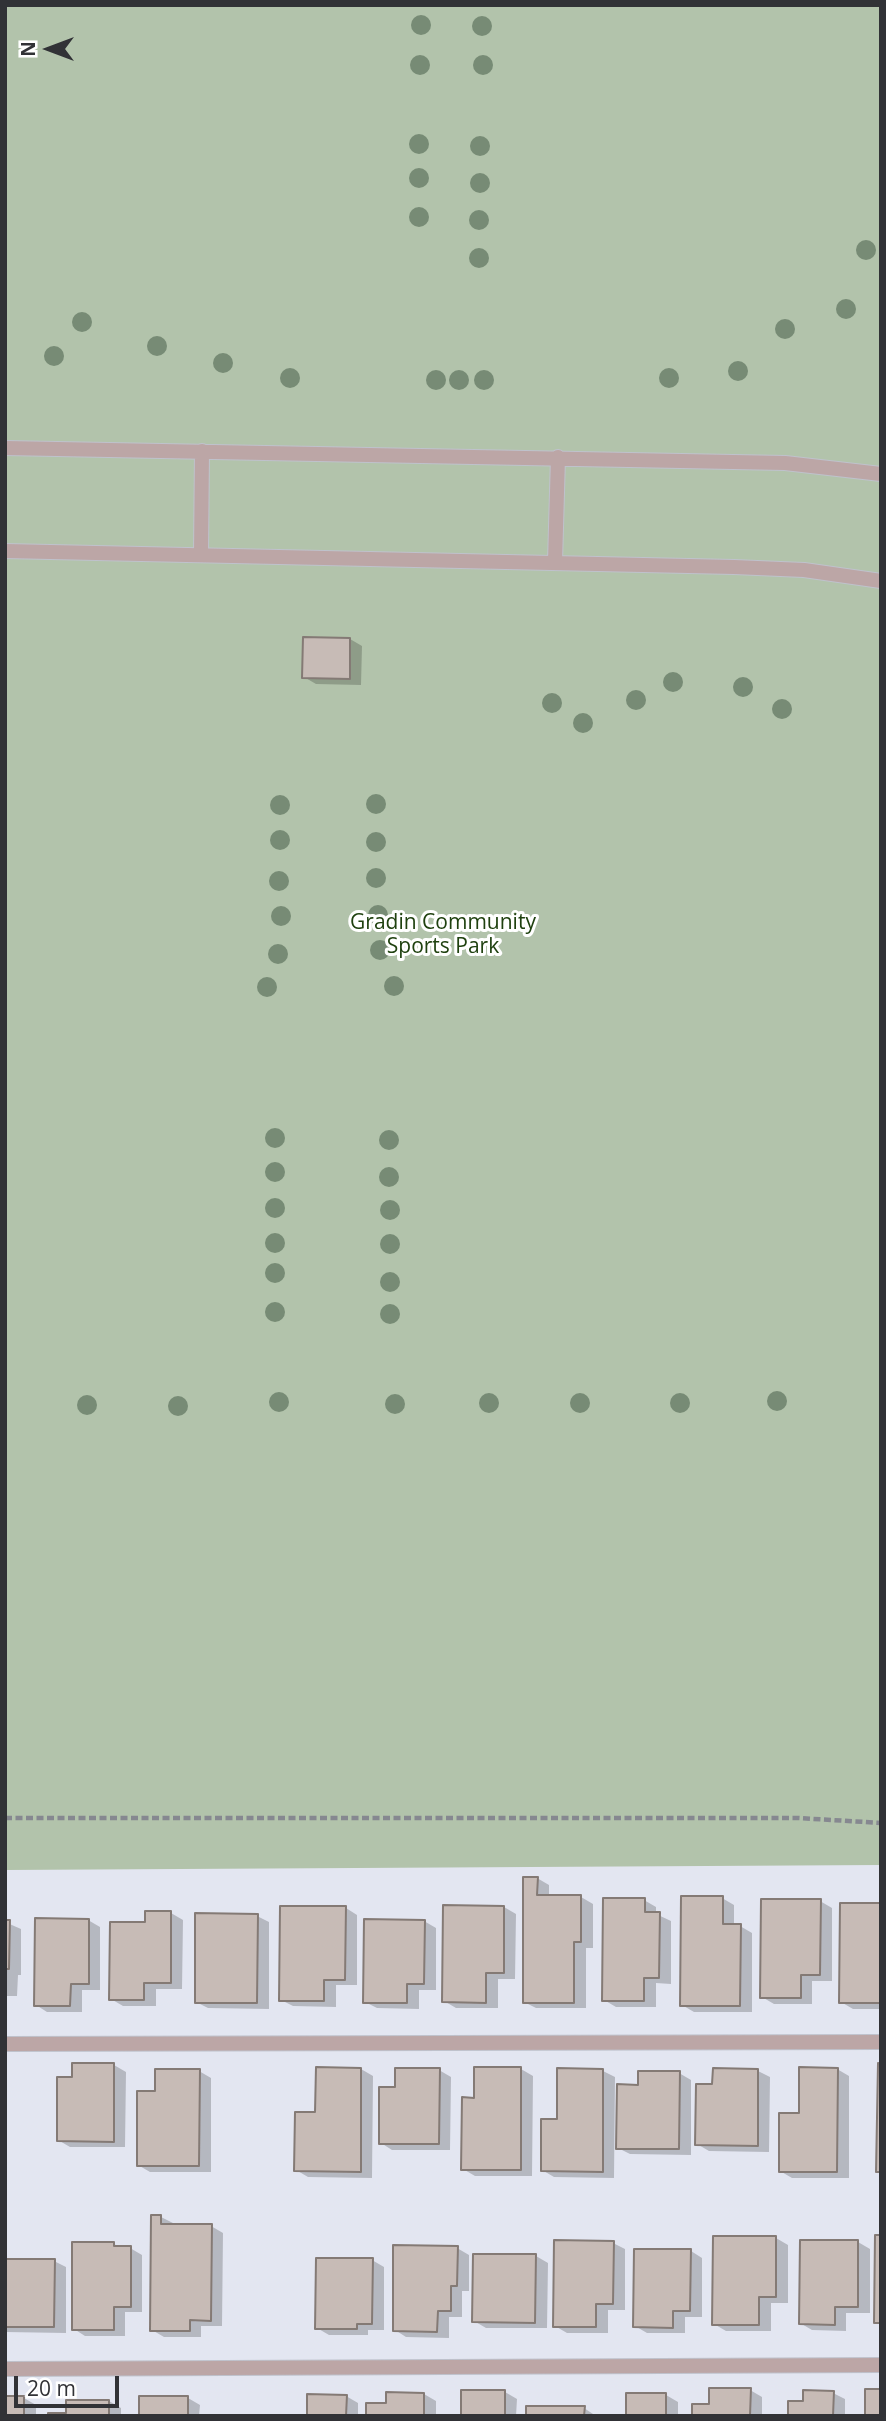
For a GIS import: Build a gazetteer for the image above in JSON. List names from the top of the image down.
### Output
{
  "parks": ["Gradin Community Sports Park"],
  "scale_bar": "20 m",
  "north": "left"
}
